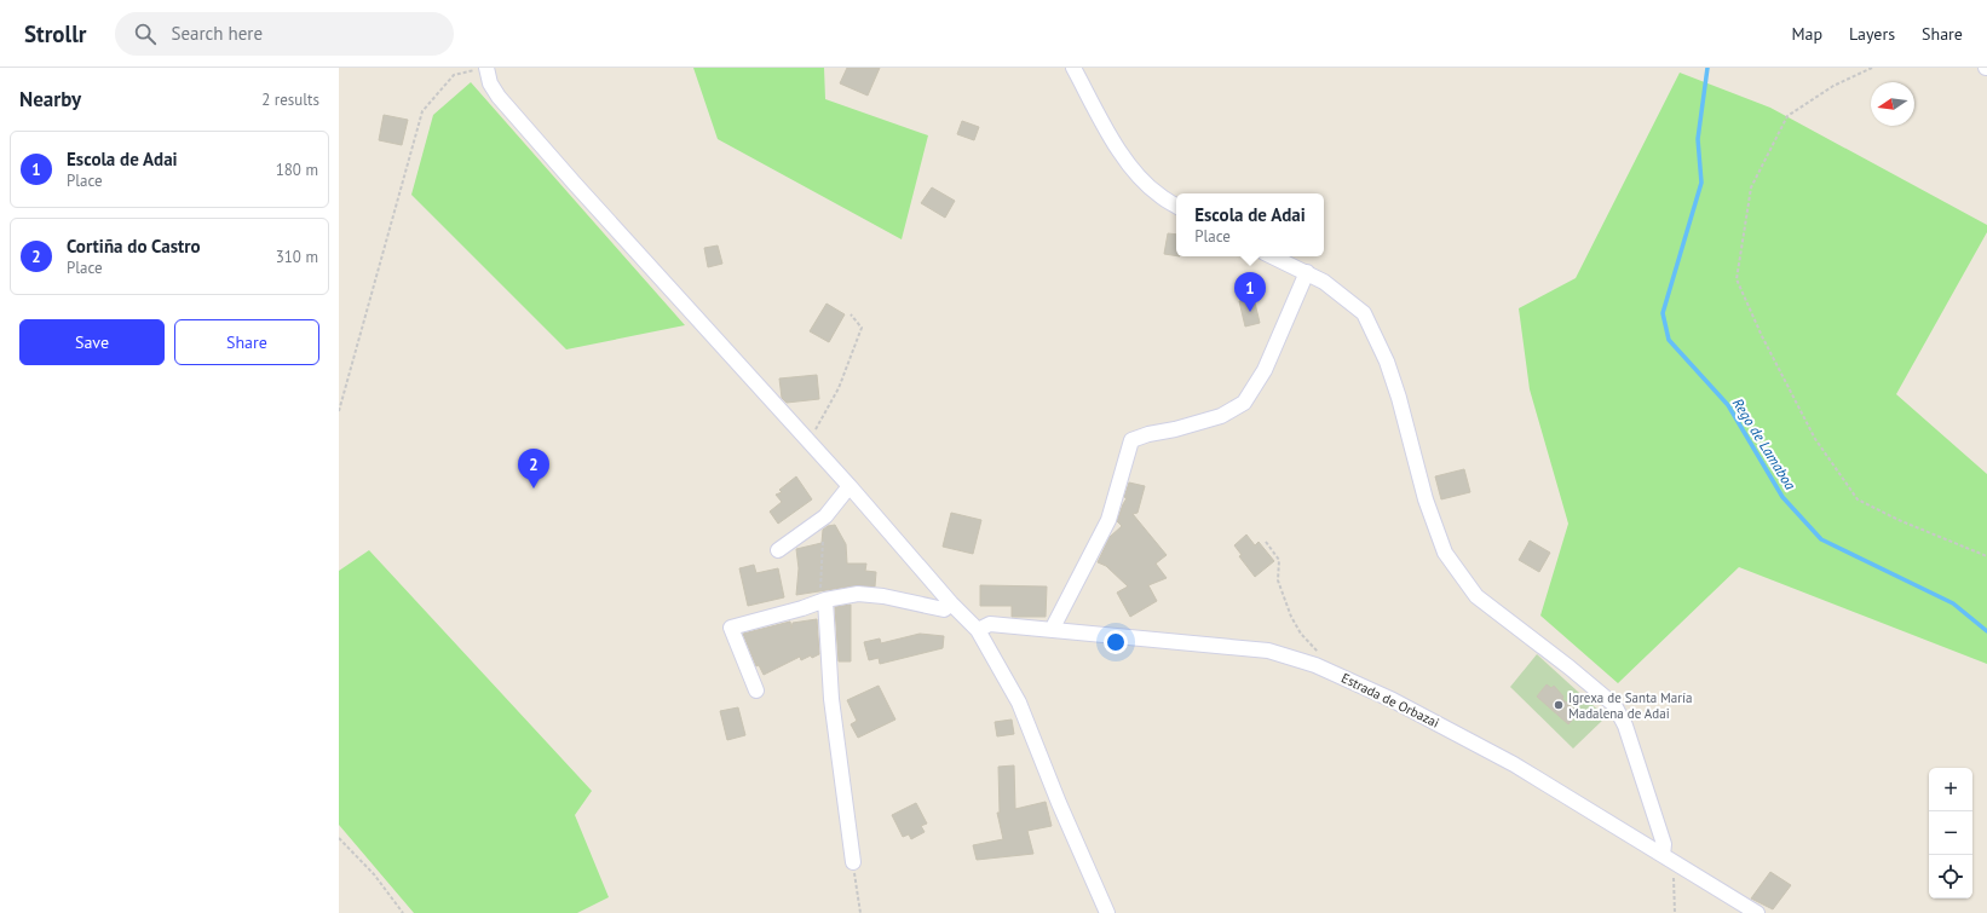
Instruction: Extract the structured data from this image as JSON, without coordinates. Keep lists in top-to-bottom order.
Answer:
{
  "streets": {
    "street": ["Estrada de Orbazai"]
  },
  "water": ["Rego de Lamaboa"],
  "places": ["Igrexa de Santa María Madalena de Adai"],
  "north": "left",
  "page": {
    "header": "Strollr",
    "search": "Search here",
    "nav": ["Map", "Layers", "Share"],
    "heading": ["Nearby", "2 results"],
    "list": [
      {
        "mark": "1",
        "name": "Escola de Adai",
        "note": "Place",
        "value": "180 m"
      },
      {
        "mark": "2",
        "name": "Cortiña do Castro",
        "note": "Place",
        "value": "310 m"
      }
    ],
    "popup": ["Escola de Adai", "Place"],
    "pins": ["1", "2"],
    "buttons": ["Save", "Share"],
    "map_buttons": ["+", "−"]
  }
}
